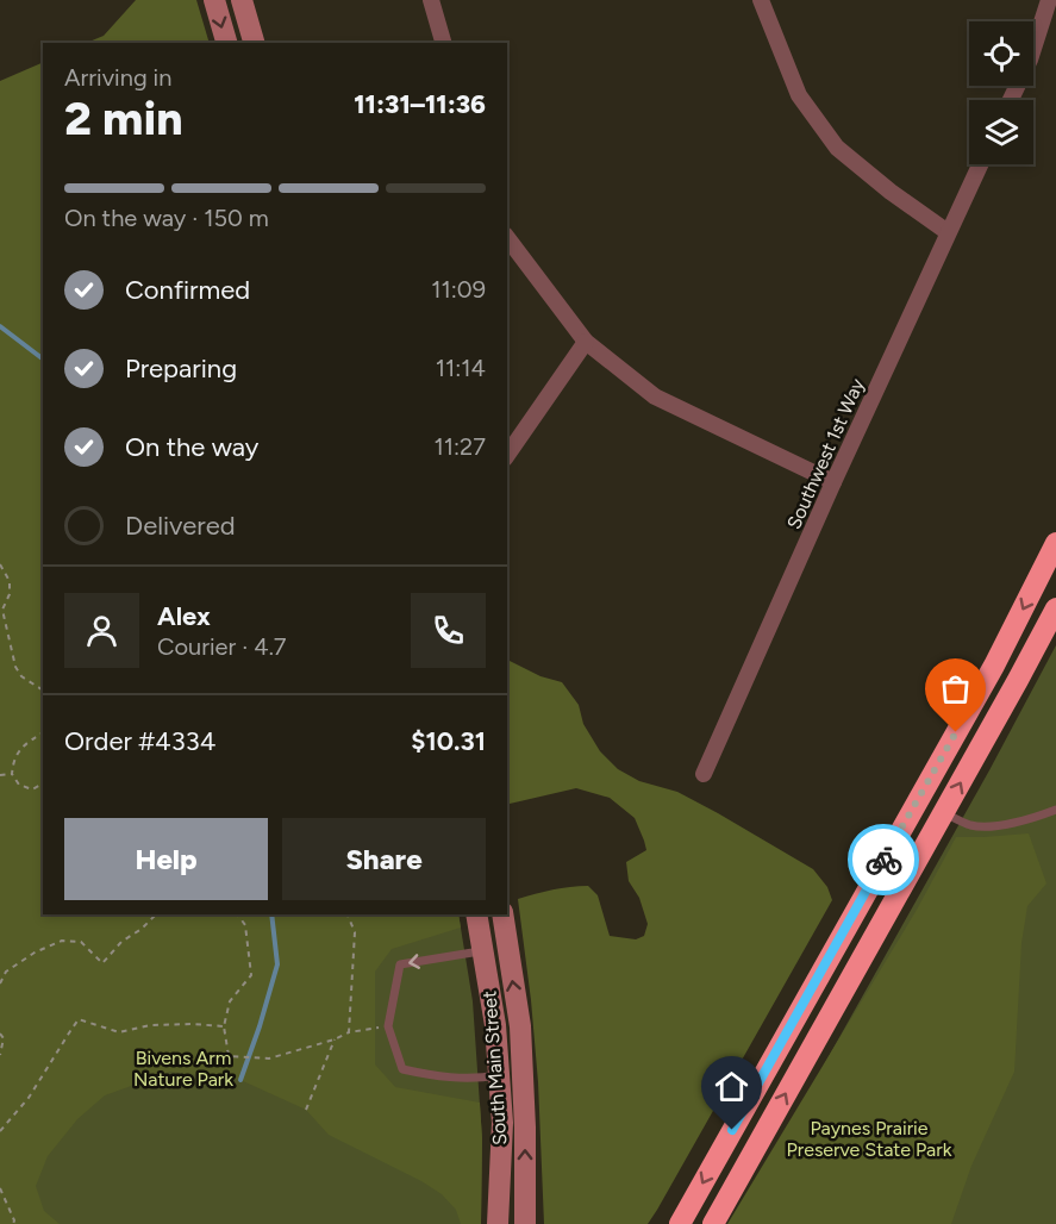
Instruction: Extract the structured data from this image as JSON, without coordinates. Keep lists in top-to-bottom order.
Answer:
{
  "streets": {
    "main road": ["South Main Street"],
    "street": ["Southwest 1st Way"]
  },
  "parks": ["Bivens Arm Nature Park", "Paynes Prairie Preserve State Park"],
  "page": {
    "heading": ["2 min", "Arriving in", "11:31–11:36"],
    "panel": [
      "Alex",
      "Courier · 4.7",
      "Order #4334",
      "$10.31"
    ],
    "bar": "On the way · 150 m",
    "list": [
      ["Confirmed", "11:09"],
      ["Preparing", "11:14"],
      ["On the way", "11:27"],
      "Delivered"
    ],
    "buttons": ["Help", "Share"]
  }
}
